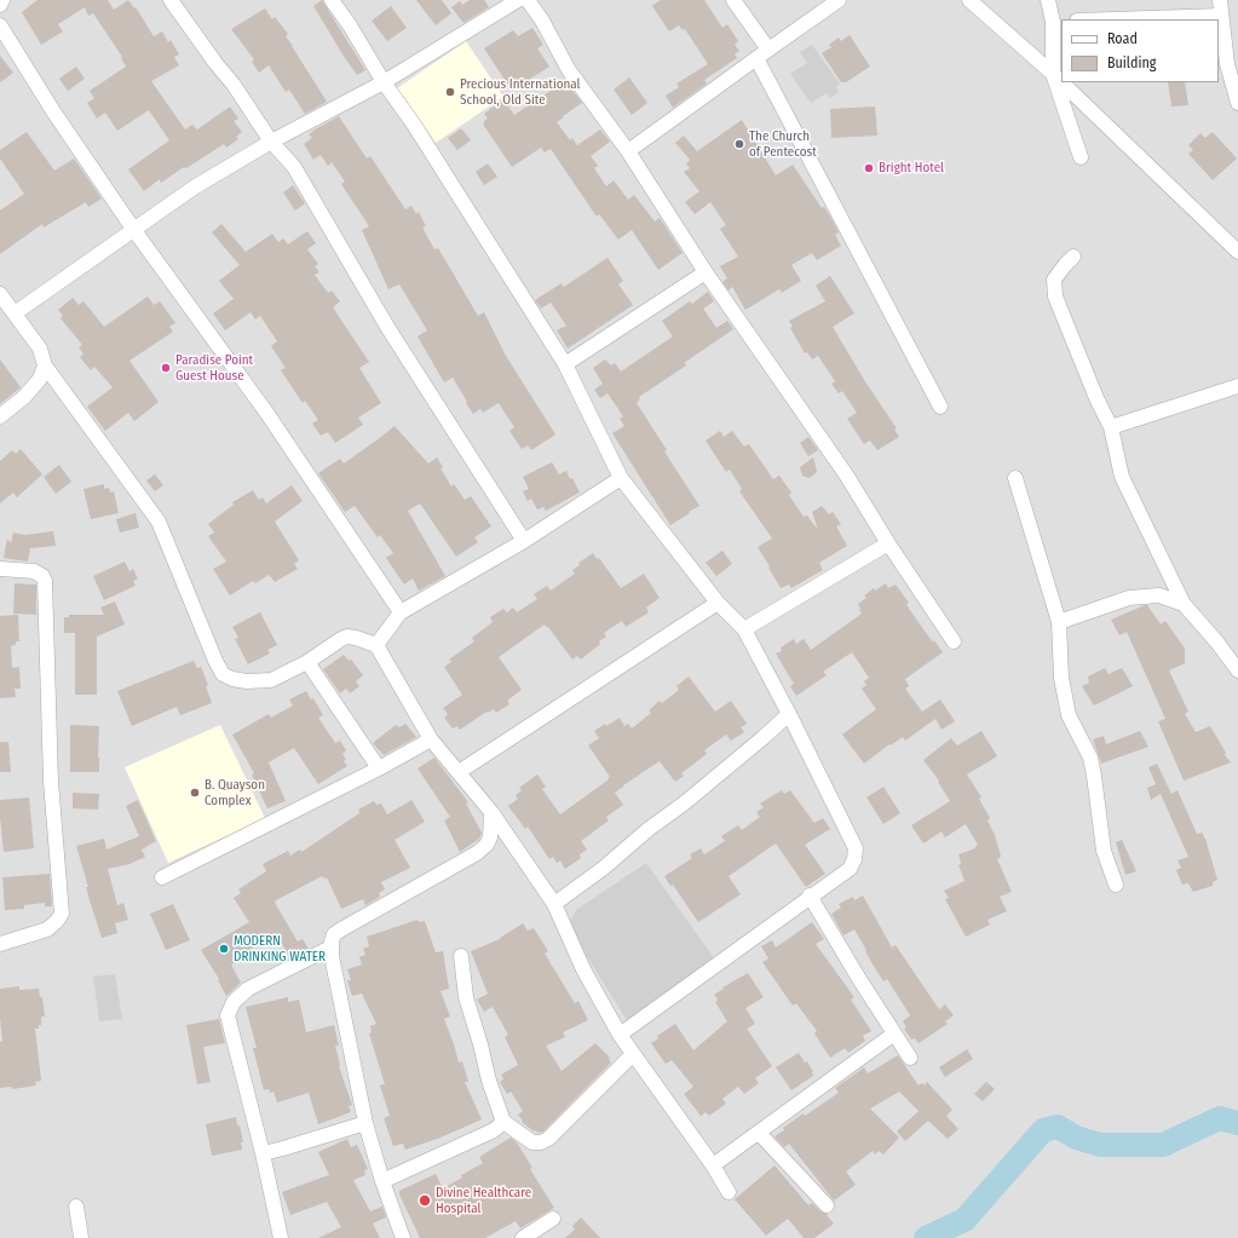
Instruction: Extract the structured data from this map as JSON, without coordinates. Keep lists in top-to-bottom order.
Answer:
{
  "places": [
    "Precious International School, Old Site",
    "The Church of Pentecost",
    "Bright Hotel",
    "Paradise Point Guest House",
    "B. Quayson Complex",
    "MODERN DRINKING WATER",
    "Divine Healthcare Hospital"
  ],
  "legend": ["Road", "Building"]
}
